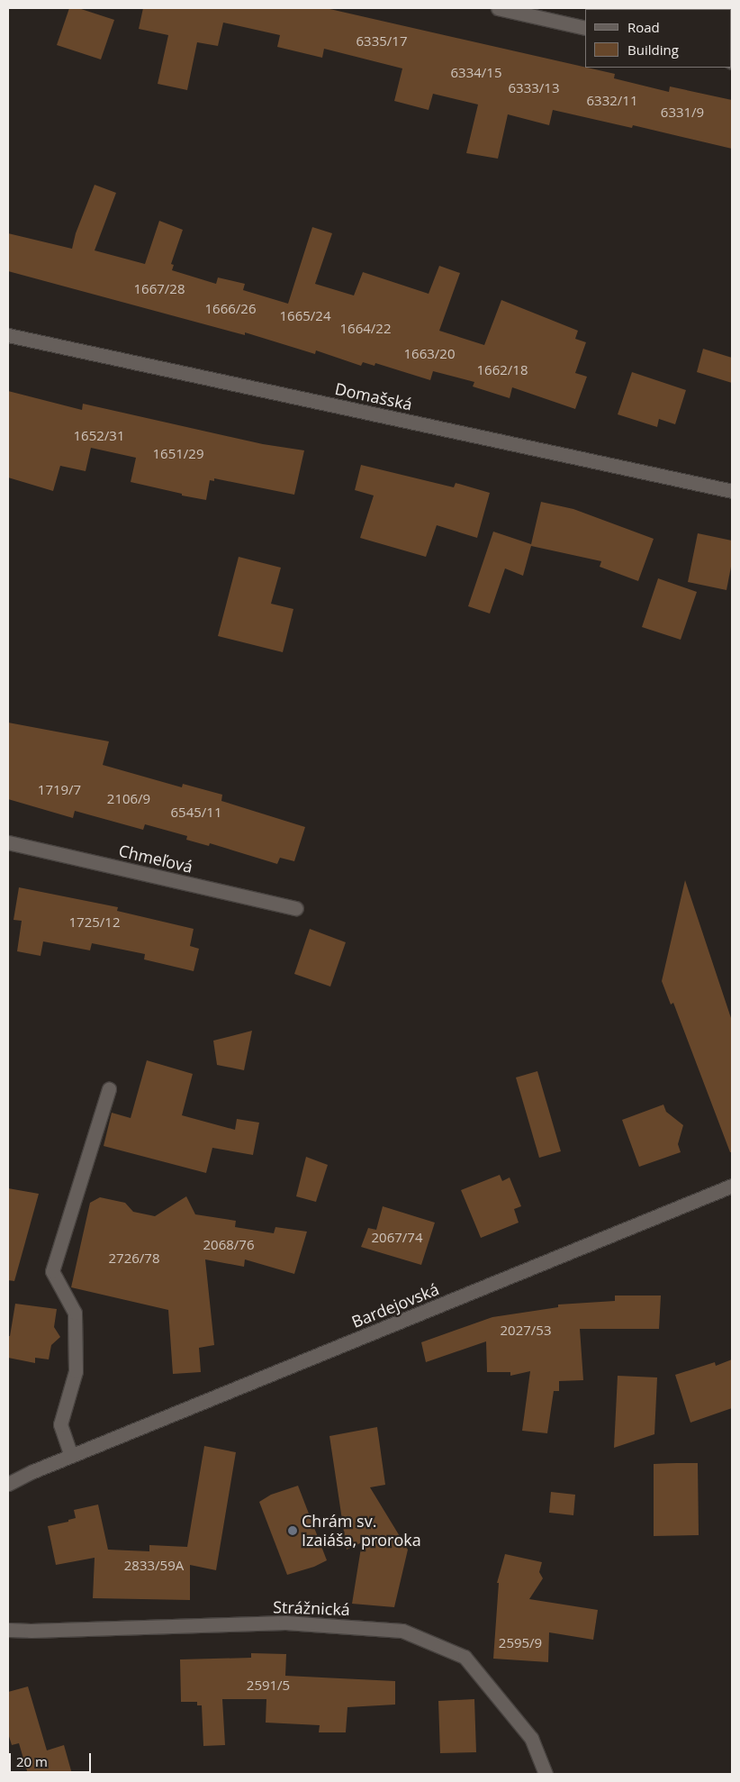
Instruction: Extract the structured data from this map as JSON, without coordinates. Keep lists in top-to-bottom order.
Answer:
{
  "streets": {
    "street": [
      "Domašská",
      "Chmeľová",
      "Bardejovská",
      "Strážnická"
    ]
  },
  "places": ["Chrám sv. Izaiáša, proroka"],
  "house_numbers": [
    "6335/17",
    "6334/15",
    "6333/13",
    "6332/11",
    "6331/9",
    "1667/28",
    "1666/26",
    "1665/24",
    "1664/22",
    "1663/20",
    "1662/18",
    "1652/31",
    "1651/29",
    "1719/7",
    "2106/9",
    "6545/11",
    "1725/12",
    "2067/74",
    "2068/76",
    "2726/78",
    "2027/53",
    "2833/59A",
    "2595/9",
    "2591/5"
  ],
  "legend": ["Road", "Building"],
  "scale_bar": "20 m"
}
